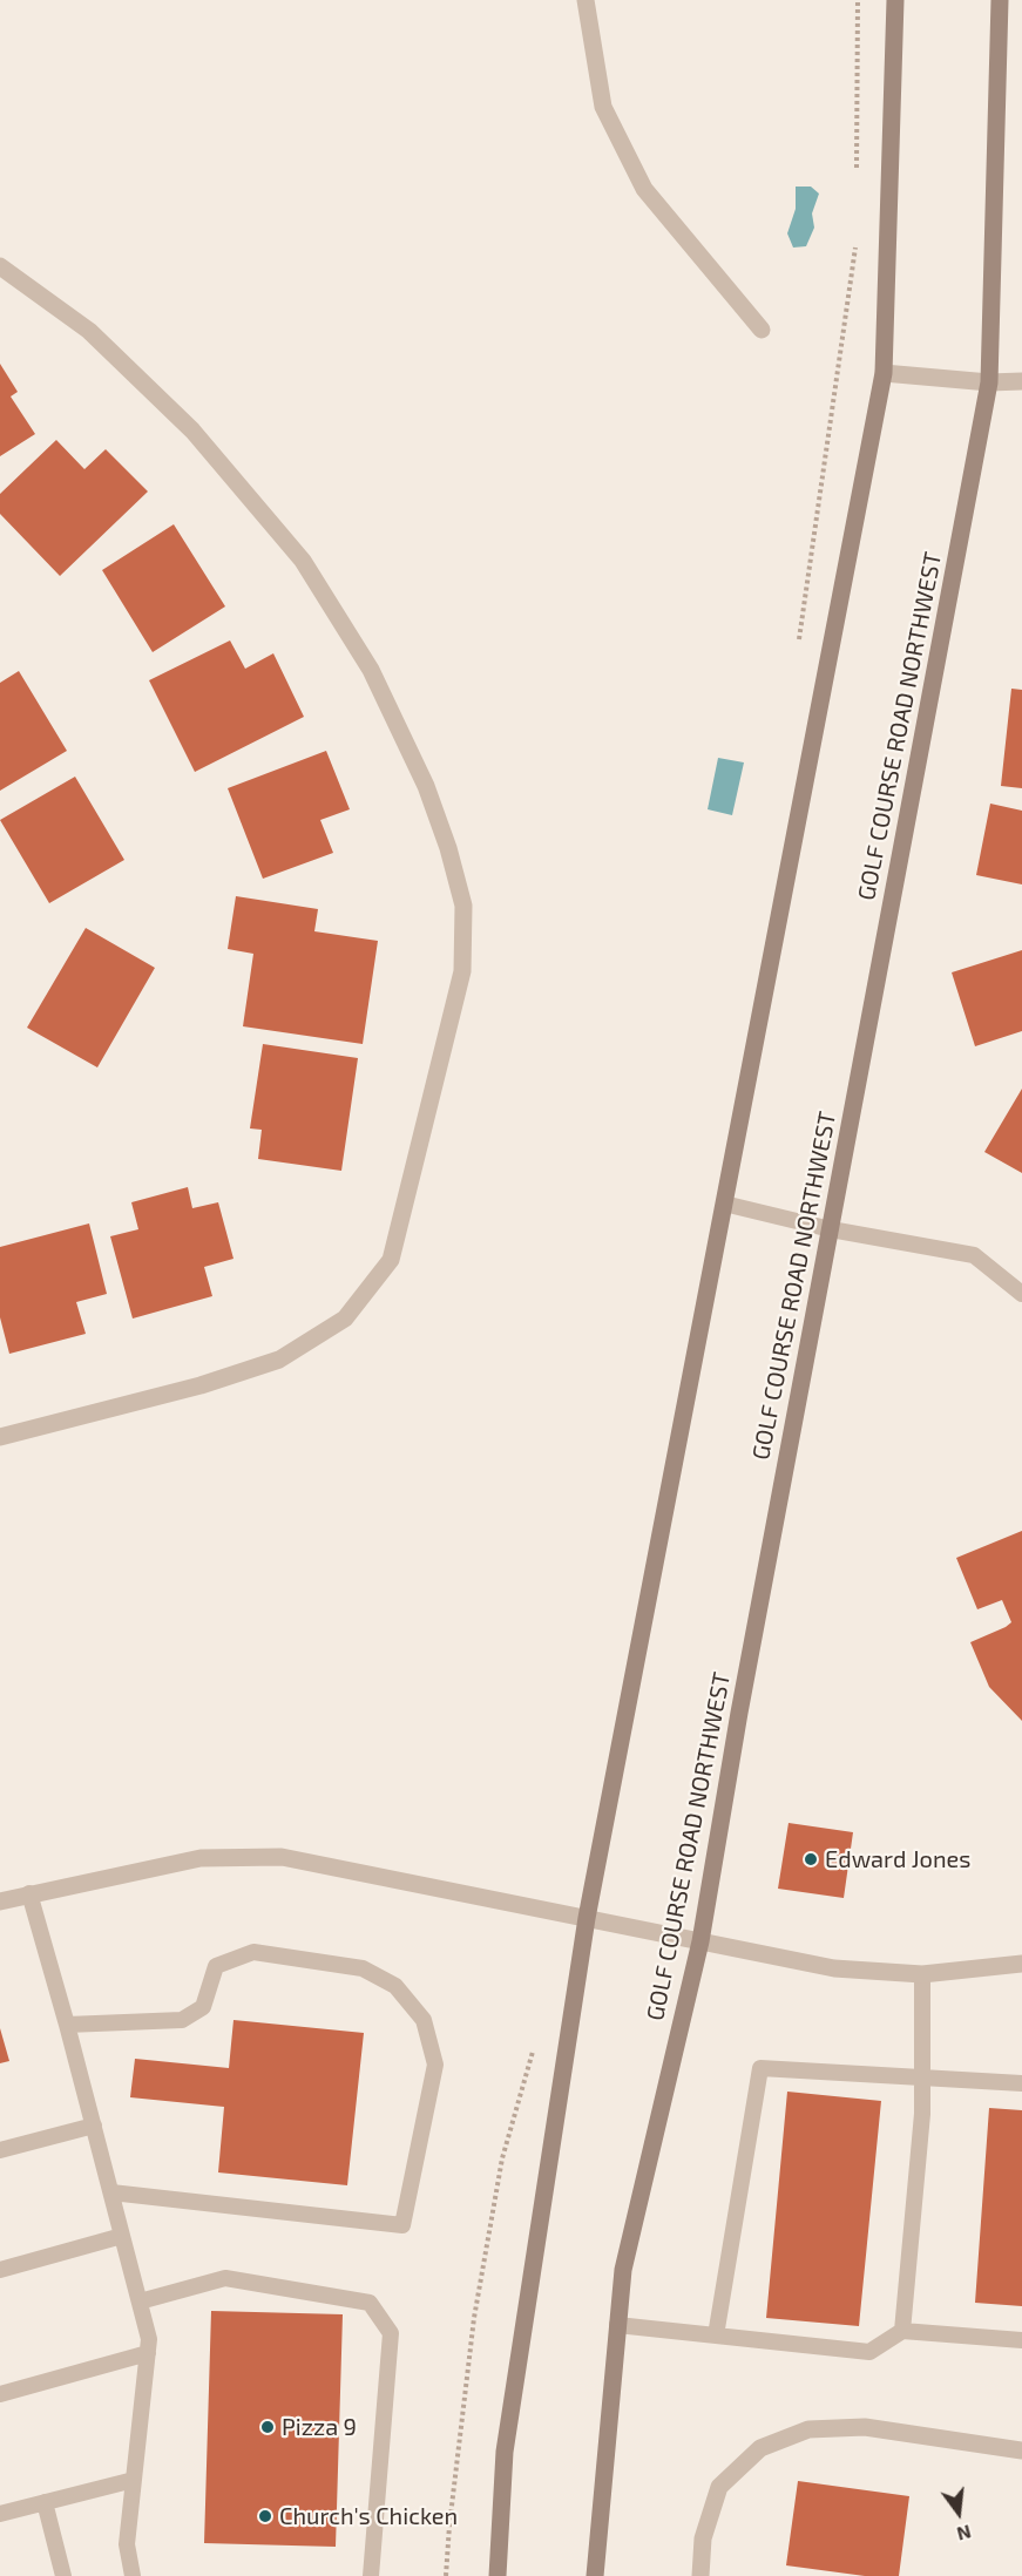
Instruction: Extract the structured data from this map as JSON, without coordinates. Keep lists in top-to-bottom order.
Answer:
{
  "streets": {
    "main road": ["GOLF COURSE ROAD NORTHWEST"]
  },
  "places": ["Edward Jones", "Pizza 9", "Church's Chicken"],
  "north": "bottom"
}
